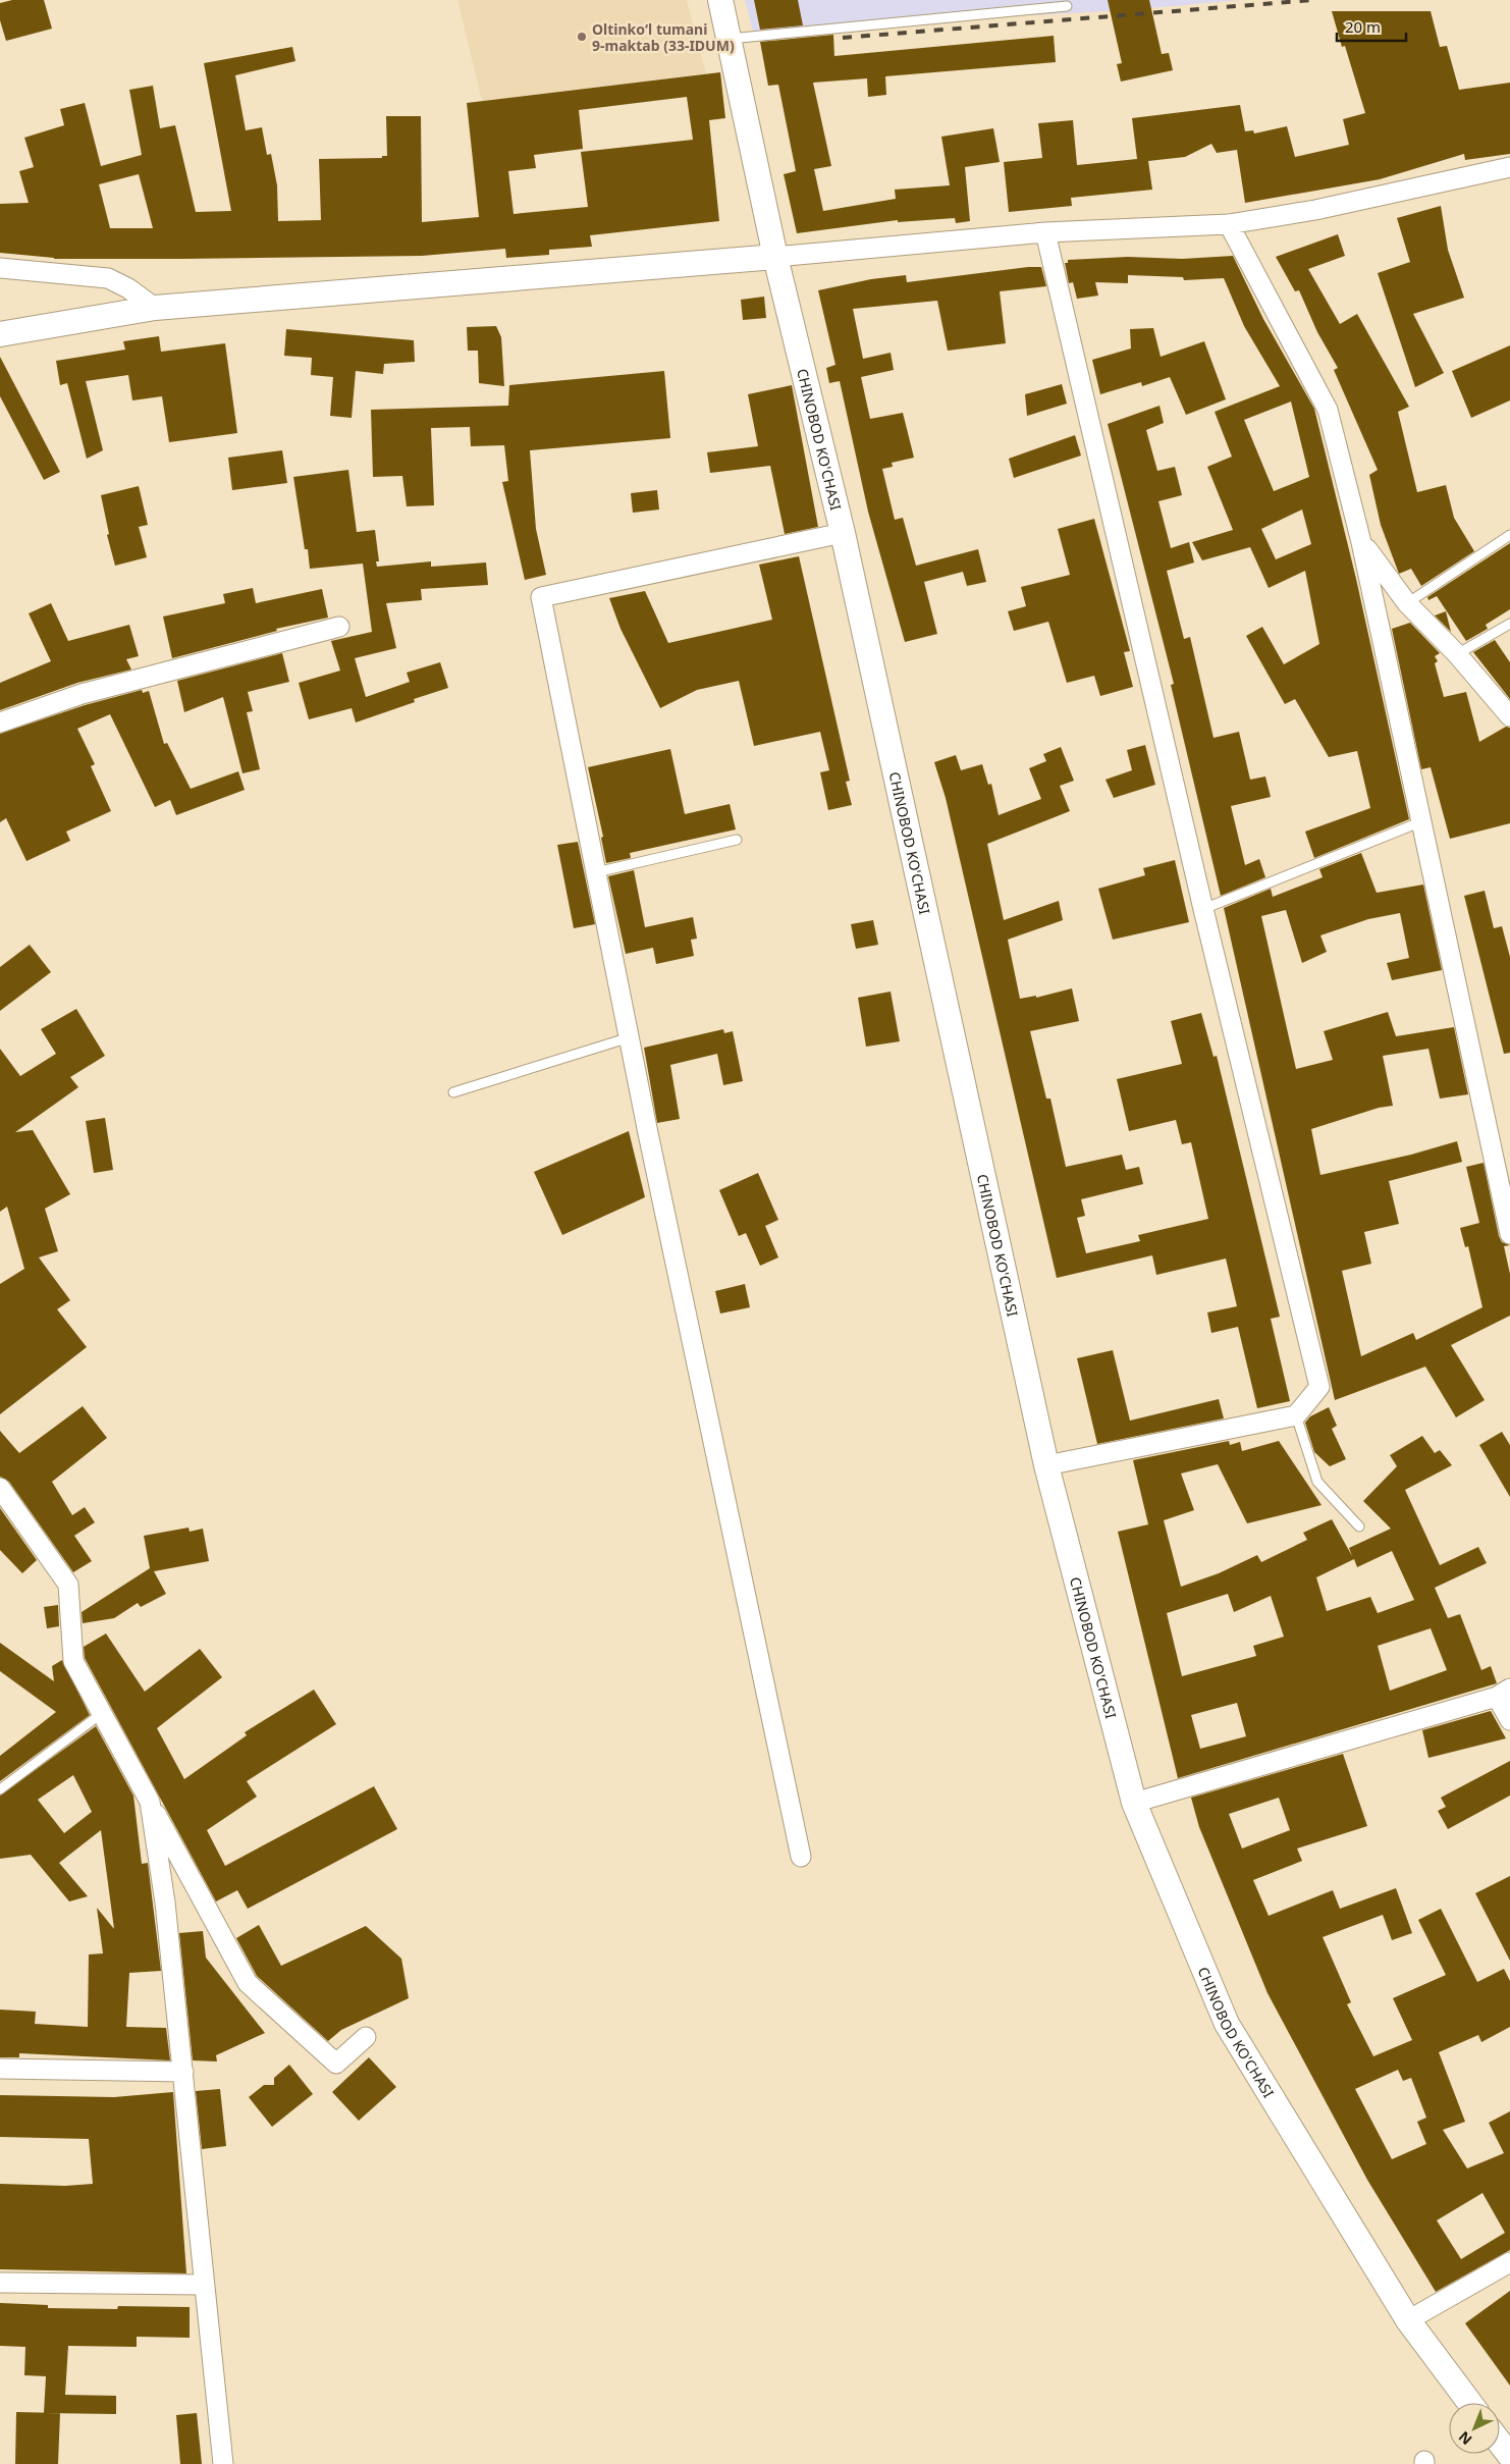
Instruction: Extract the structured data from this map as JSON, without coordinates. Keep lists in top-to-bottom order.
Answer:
{
  "streets": {
    "street": ["CHINOBOD KO'CHASI"]
  },
  "places": ["Oltinko‘l tumani 9-maktab (33-IDUM)"],
  "scale_bar": "20 m",
  "north": "bottom left"
}
